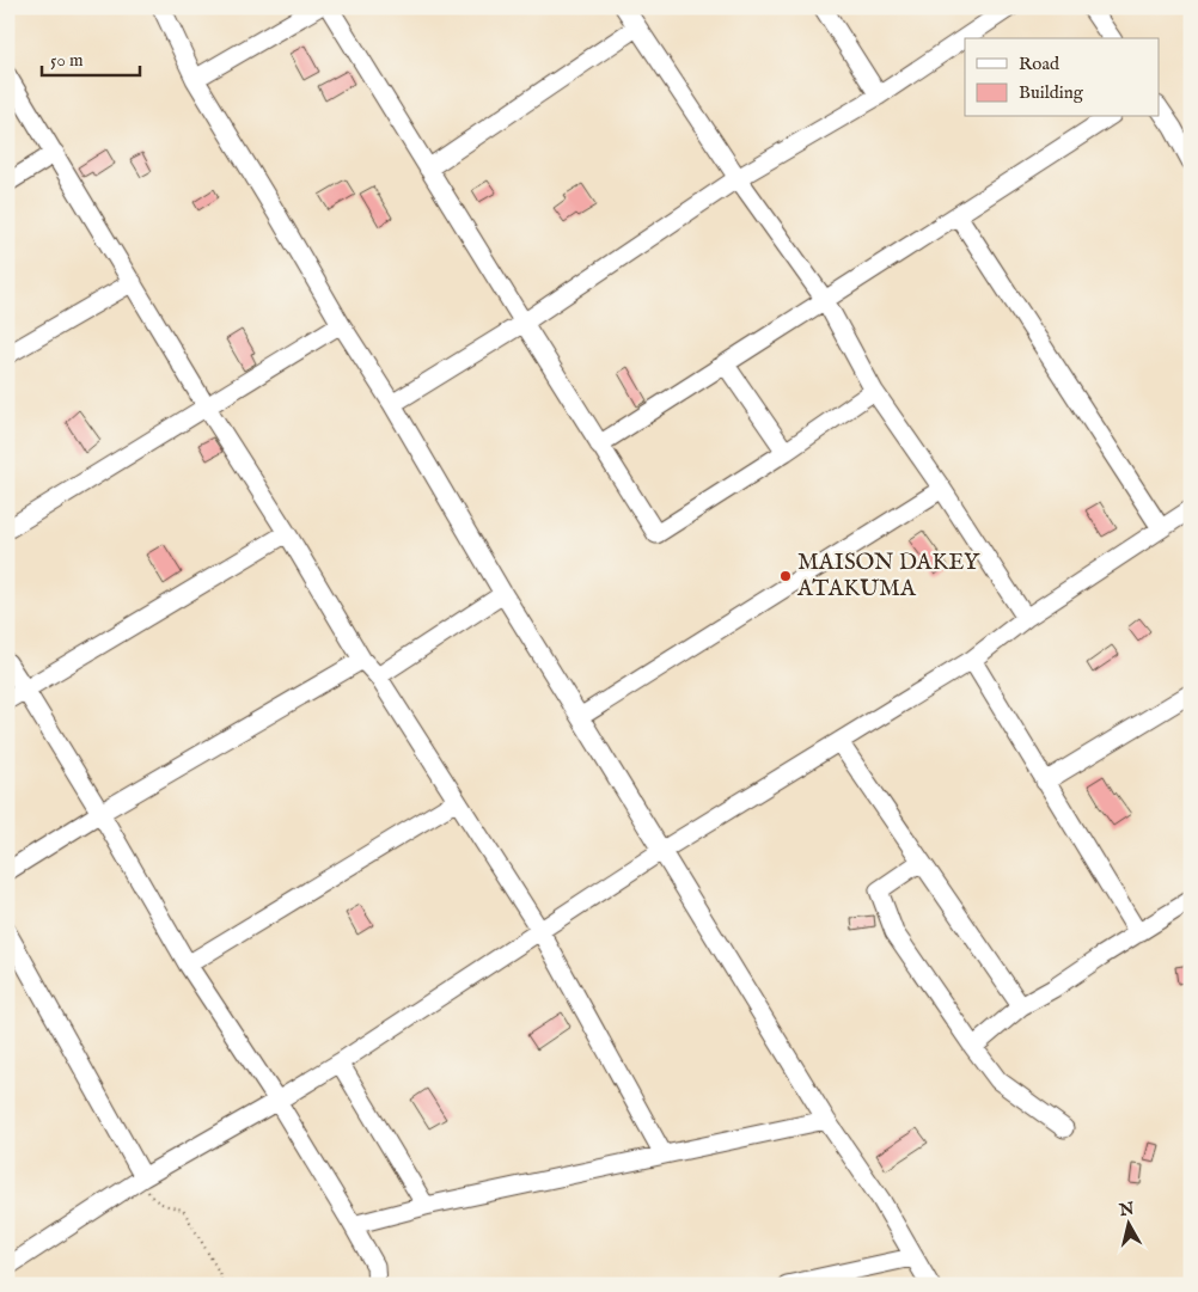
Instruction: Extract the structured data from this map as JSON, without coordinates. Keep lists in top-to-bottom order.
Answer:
{
  "places": ["MAISON DAKEY ATAKUMA"],
  "legend": ["Road", "Building"],
  "scale_bar": "50 m",
  "north": "top"
}
